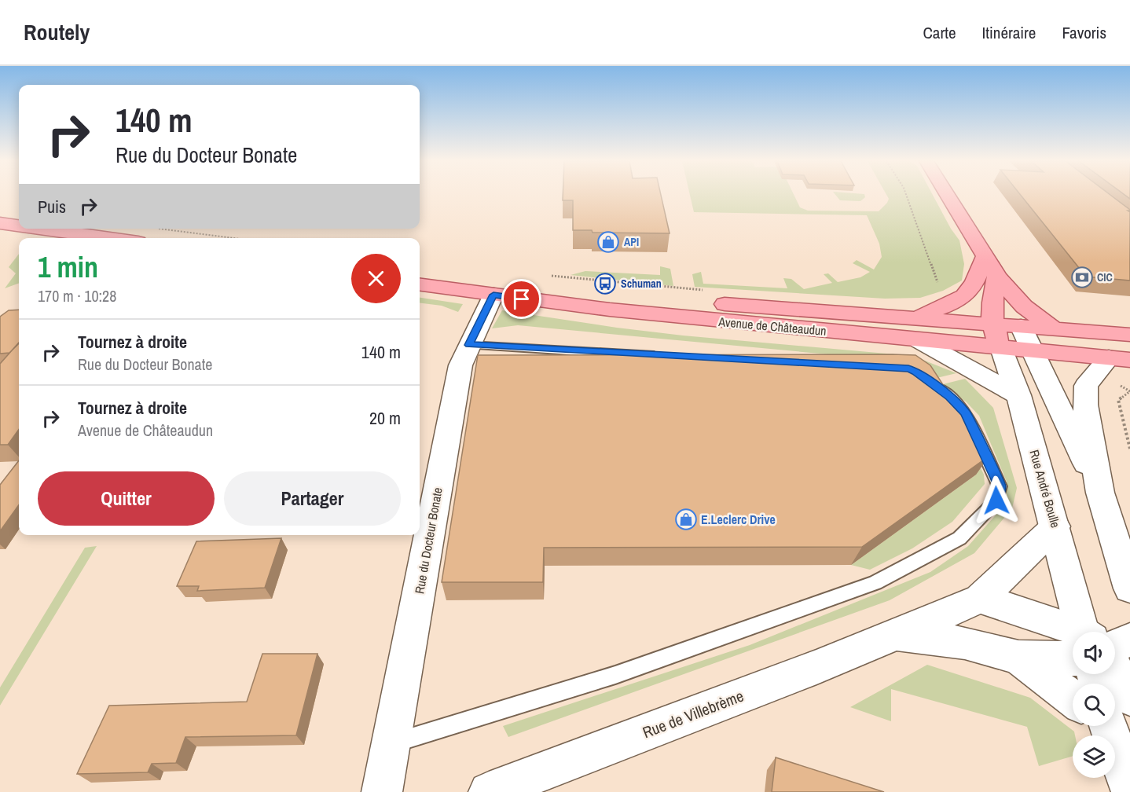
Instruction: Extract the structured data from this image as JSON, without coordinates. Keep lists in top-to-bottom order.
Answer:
{
  "streets": {
    "main road": ["Avenue de Châteaudun"],
    "street": ["Rue André Boulle", "Rue du Docteur Bonate", "Rue de Villebrème"]
  },
  "crossings": [
    ["Avenue de Châteaudun", "Rue André Boulle"],
    ["Avenue de Châteaudun", "Rue du Docteur Bonate"],
    ["Rue André Boulle", "Rue de Villebrème"]
  ],
  "places": {
    "shop": ["API", "E.Leclerc Drive"],
    "bank": ["CIC"],
    "bus stop": ["Schuman"]
  },
  "page": {
    "header": "Routely",
    "nav": ["Carte", "Itinéraire", "Favoris"],
    "turn": ["140 m", "Rue du Docteur Bonate"],
    "then": "Puis",
    "heading": ["1 min", "170 m · 10:28"],
    "list": [
      {
        "name": "Tournez à droite",
        "note": "Rue du Docteur Bonate",
        "value": "140 m"
      },
      {
        "name": "Tournez à droite",
        "note": "Avenue de Châteaudun",
        "value": "20 m"
      }
    ],
    "buttons": ["Quitter", "Partager"]
  }
}
